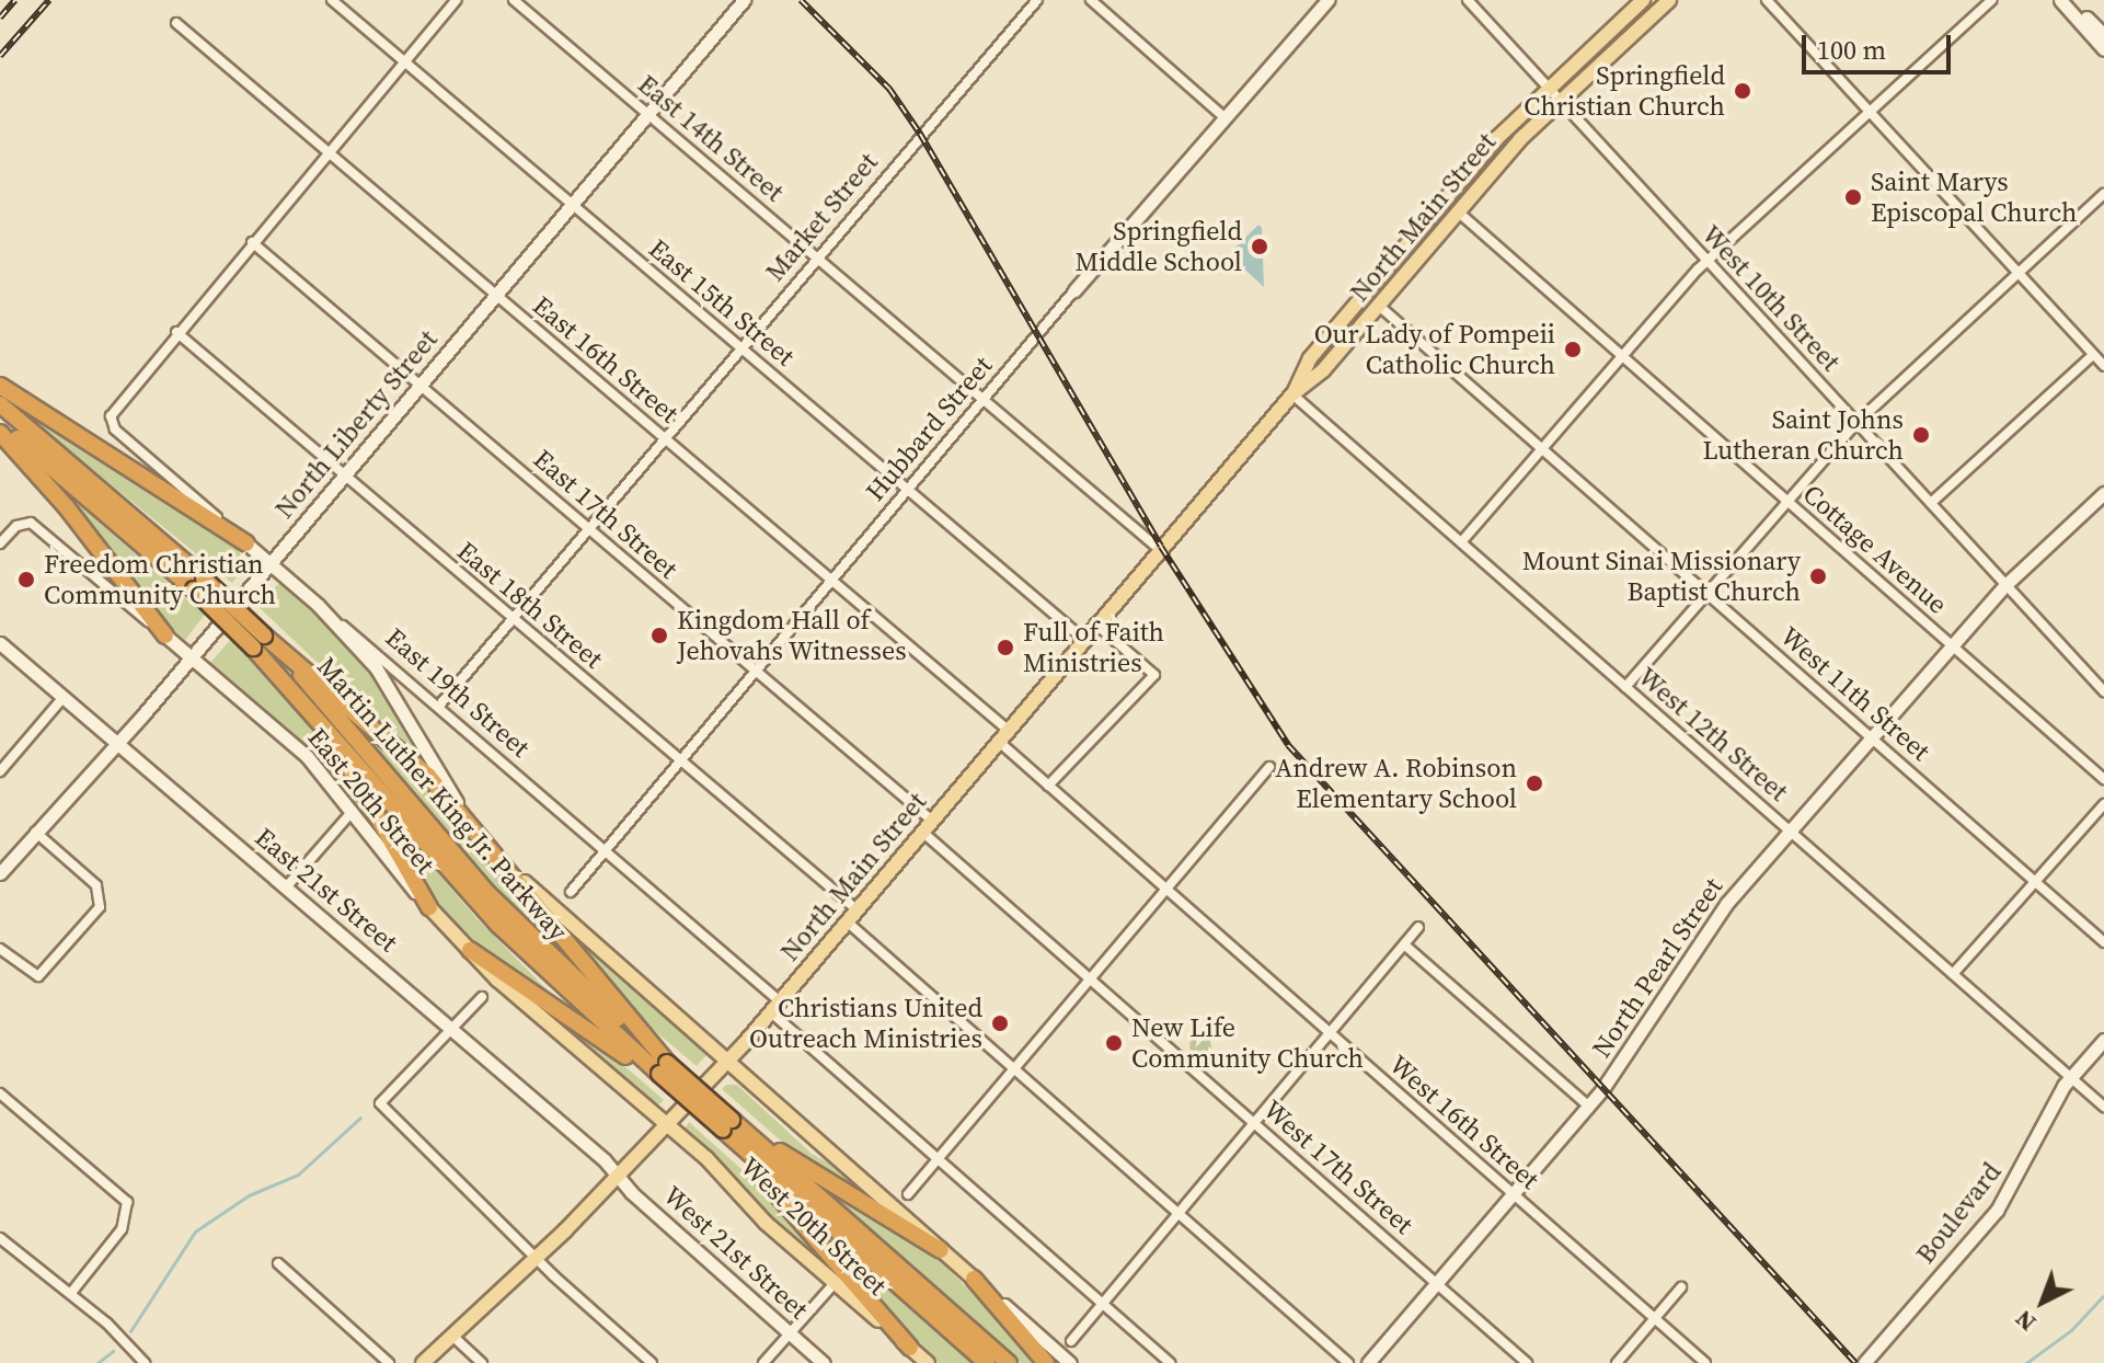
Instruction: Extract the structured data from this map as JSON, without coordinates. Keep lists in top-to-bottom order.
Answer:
{
  "streets": {
    "highway": ["Martin Luther King Jr. Parkway"],
    "main road": ["North Main Street", "East 20th Street", "West 20th Street"],
    "street": [
      "East 14th Street",
      "Market Street",
      "West 10th Street",
      "East 15th Street",
      "East 16th Street",
      "North Liberty Street",
      "Hubbard Street",
      "East 17th Street",
      "Cottage Avenue",
      "East 18th Street",
      "East 19th Street",
      "West 11th Street",
      "West 12th Street",
      "East 21st Street",
      "North Pearl Street",
      "West 16th Street",
      "West 17th Street",
      "Boulevard",
      "West 21st Street"
    ]
  },
  "crossings": [
    ["East 14th Street", "Market Street"],
    ["East 14th Street", "North Main Street"],
    ["East 14th Street", "North Liberty Street"],
    ["East 14th Street", "Hubbard Street"],
    ["Market Street", "East 15th Street"],
    ["Market Street", "East 16th Street"],
    ["Market Street", "East 17th Street"],
    ["Market Street", "East 18th Street"],
    ["Market Street", "East 19th Street"],
    ["North Main Street", "West 10th Street"],
    ["North Main Street", "East 15th Street"],
    ["North Main Street", "East 16th Street"],
    ["North Main Street", "East 17th Street"],
    ["North Main Street", "Cottage Avenue"],
    ["North Main Street", "East 18th Street"],
    ["North Main Street", "East 19th Street"],
    ["North Main Street", "West 11th Street"],
    ["North Main Street", "West 12th Street"],
    ["North Main Street", "East 20th Street"],
    ["North Main Street", "East 21st Street"],
    ["North Main Street", "West 16th Street"],
    ["North Main Street", "West 17th Street"],
    ["North Main Street", "West 20th Street"],
    ["North Main Street", "West 21st Street"],
    ["West 10th Street", "North Pearl Street"],
    ["East 15th Street", "North Liberty Street"],
    ["East 15th Street", "Hubbard Street"],
    ["East 16th Street", "North Liberty Street"],
    ["East 16th Street", "Hubbard Street"],
    ["East 16th Street", "West 16th Street"],
    ["North Liberty Street", "East 17th Street"],
    ["North Liberty Street", "East 18th Street"],
    ["North Liberty Street", "East 19th Street"],
    ["North Liberty Street", "East 20th Street"],
    ["North Liberty Street", "East 21st Street"],
    ["Hubbard Street", "East 17th Street"],
    ["Hubbard Street", "East 18th Street"],
    ["Hubbard Street", "East 19th Street"],
    ["East 17th Street", "West 17th Street"],
    ["Cottage Avenue", "North Pearl Street"],
    ["East 18th Street", "East 19th Street"],
    ["West 11th Street", "North Pearl Street"],
    ["West 12th Street", "North Pearl Street"],
    ["West 12th Street", "Boulevard"],
    ["East 20th Street", "West 20th Street"],
    ["East 21st Street", "West 21st Street"],
    ["North Pearl Street", "West 16th Street"],
    ["North Pearl Street", "West 17th Street"]
  ],
  "places": [
    "Springfield Christian Church",
    "Saint Marys Episcopal Church",
    "Springfield Middle School",
    "Our Lady of Pompeii Catholic Church",
    "Saint Johns Lutheran Church",
    "Mount Sinai Missionary Baptist Church",
    "Freedom Christian Community Church",
    "Kingdom Hall of Jehovahs Witnesses",
    "Full of Faith Ministries",
    "Andrew A. Robinson Elementary School",
    "Christians United Outreach Ministries",
    "New Life Community Church"
  ],
  "scale_bar": "100 m",
  "north": "bottom left"
}
